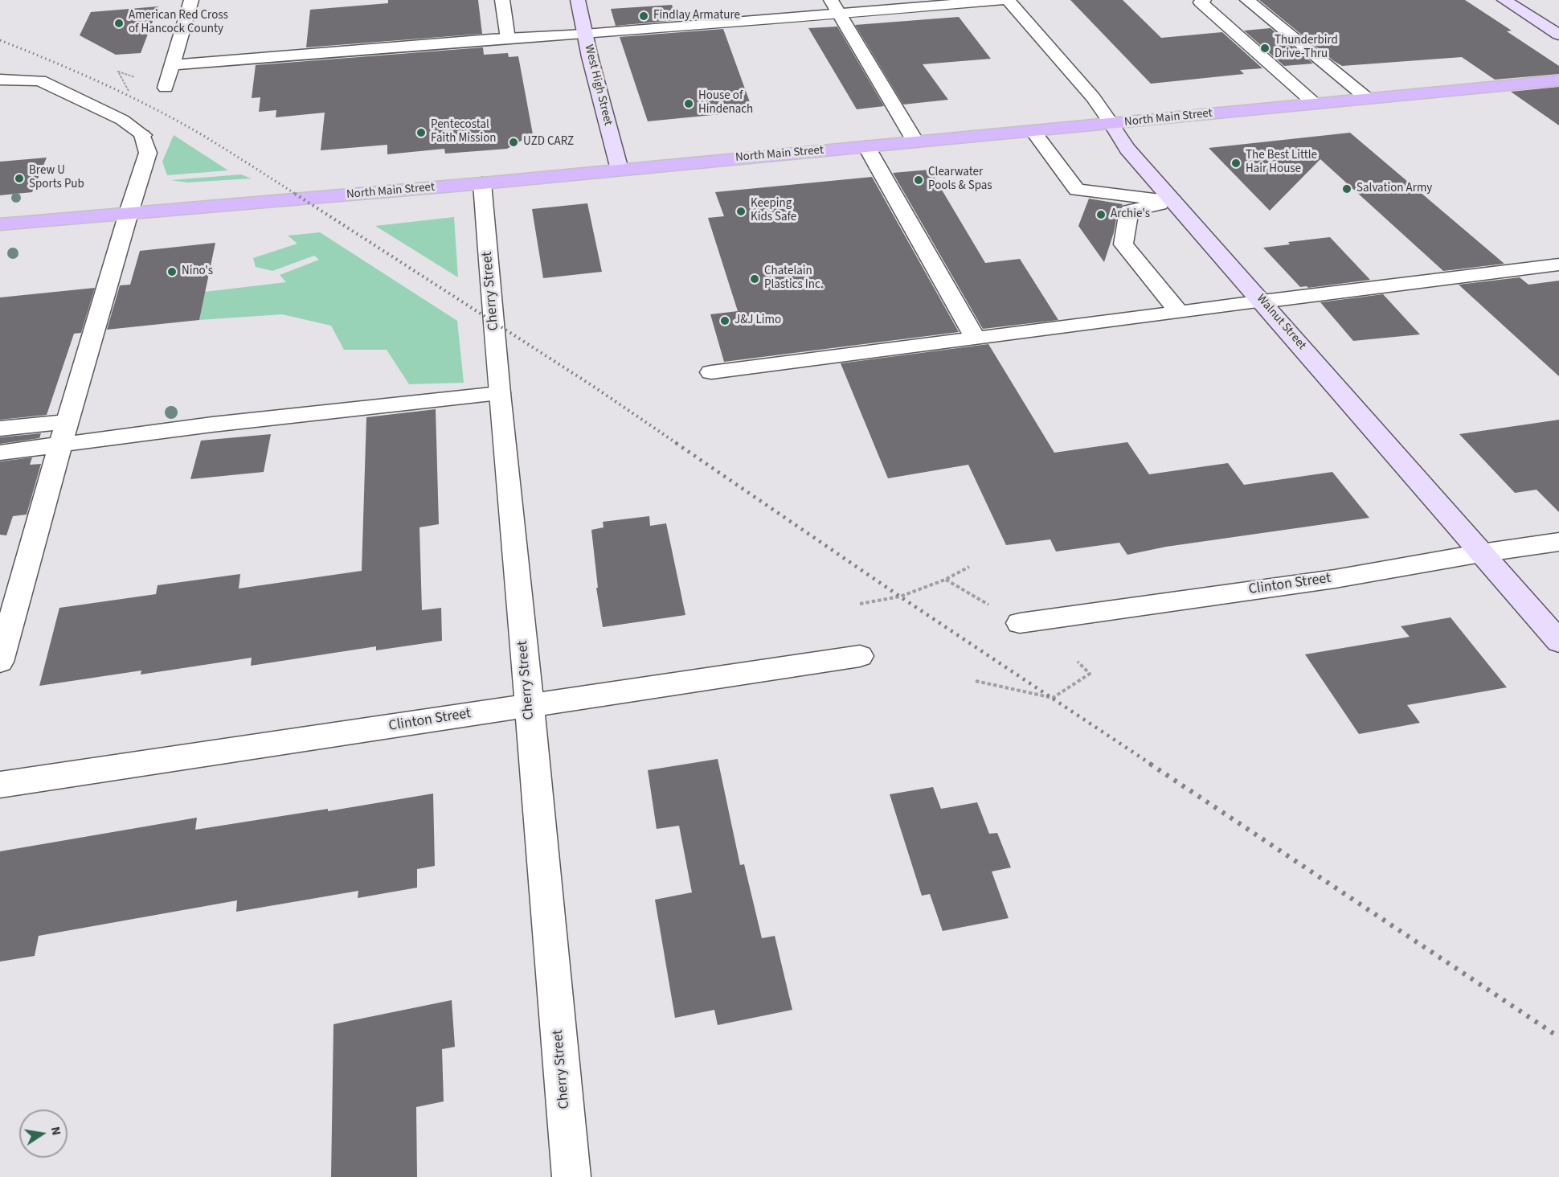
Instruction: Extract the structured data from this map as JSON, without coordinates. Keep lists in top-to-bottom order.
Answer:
{
  "streets": {
    "main road": ["North Main Street"],
    "street": [
      "West High Street",
      "Cherry Street",
      "Walnut Street",
      "Clinton Street"
    ]
  },
  "crossings": [
    ["West High Street", "North Main Street"],
    ["North Main Street", "Cherry Street"],
    ["North Main Street", "Walnut Street"],
    ["Cherry Street", "Clinton Street"],
    ["Walnut Street", "Clinton Street"]
  ],
  "places": [
    "Findlay Armature",
    "American Red Cross of Hancock County",
    "Thunderbird Drive-Thru",
    "House of Hindenach",
    "Pentecostal Faith Mission",
    "UZD CARZ",
    "The Best Little Hair House",
    "Brew U Sports Pub",
    "Clearwater Pools & Spas",
    "Salvation Army",
    "Keeping Kids Safe",
    "Archie's",
    "Nino's",
    "Chatelain Plastics Inc.",
    "J&J Limo"
  ],
  "north": "right"
}
